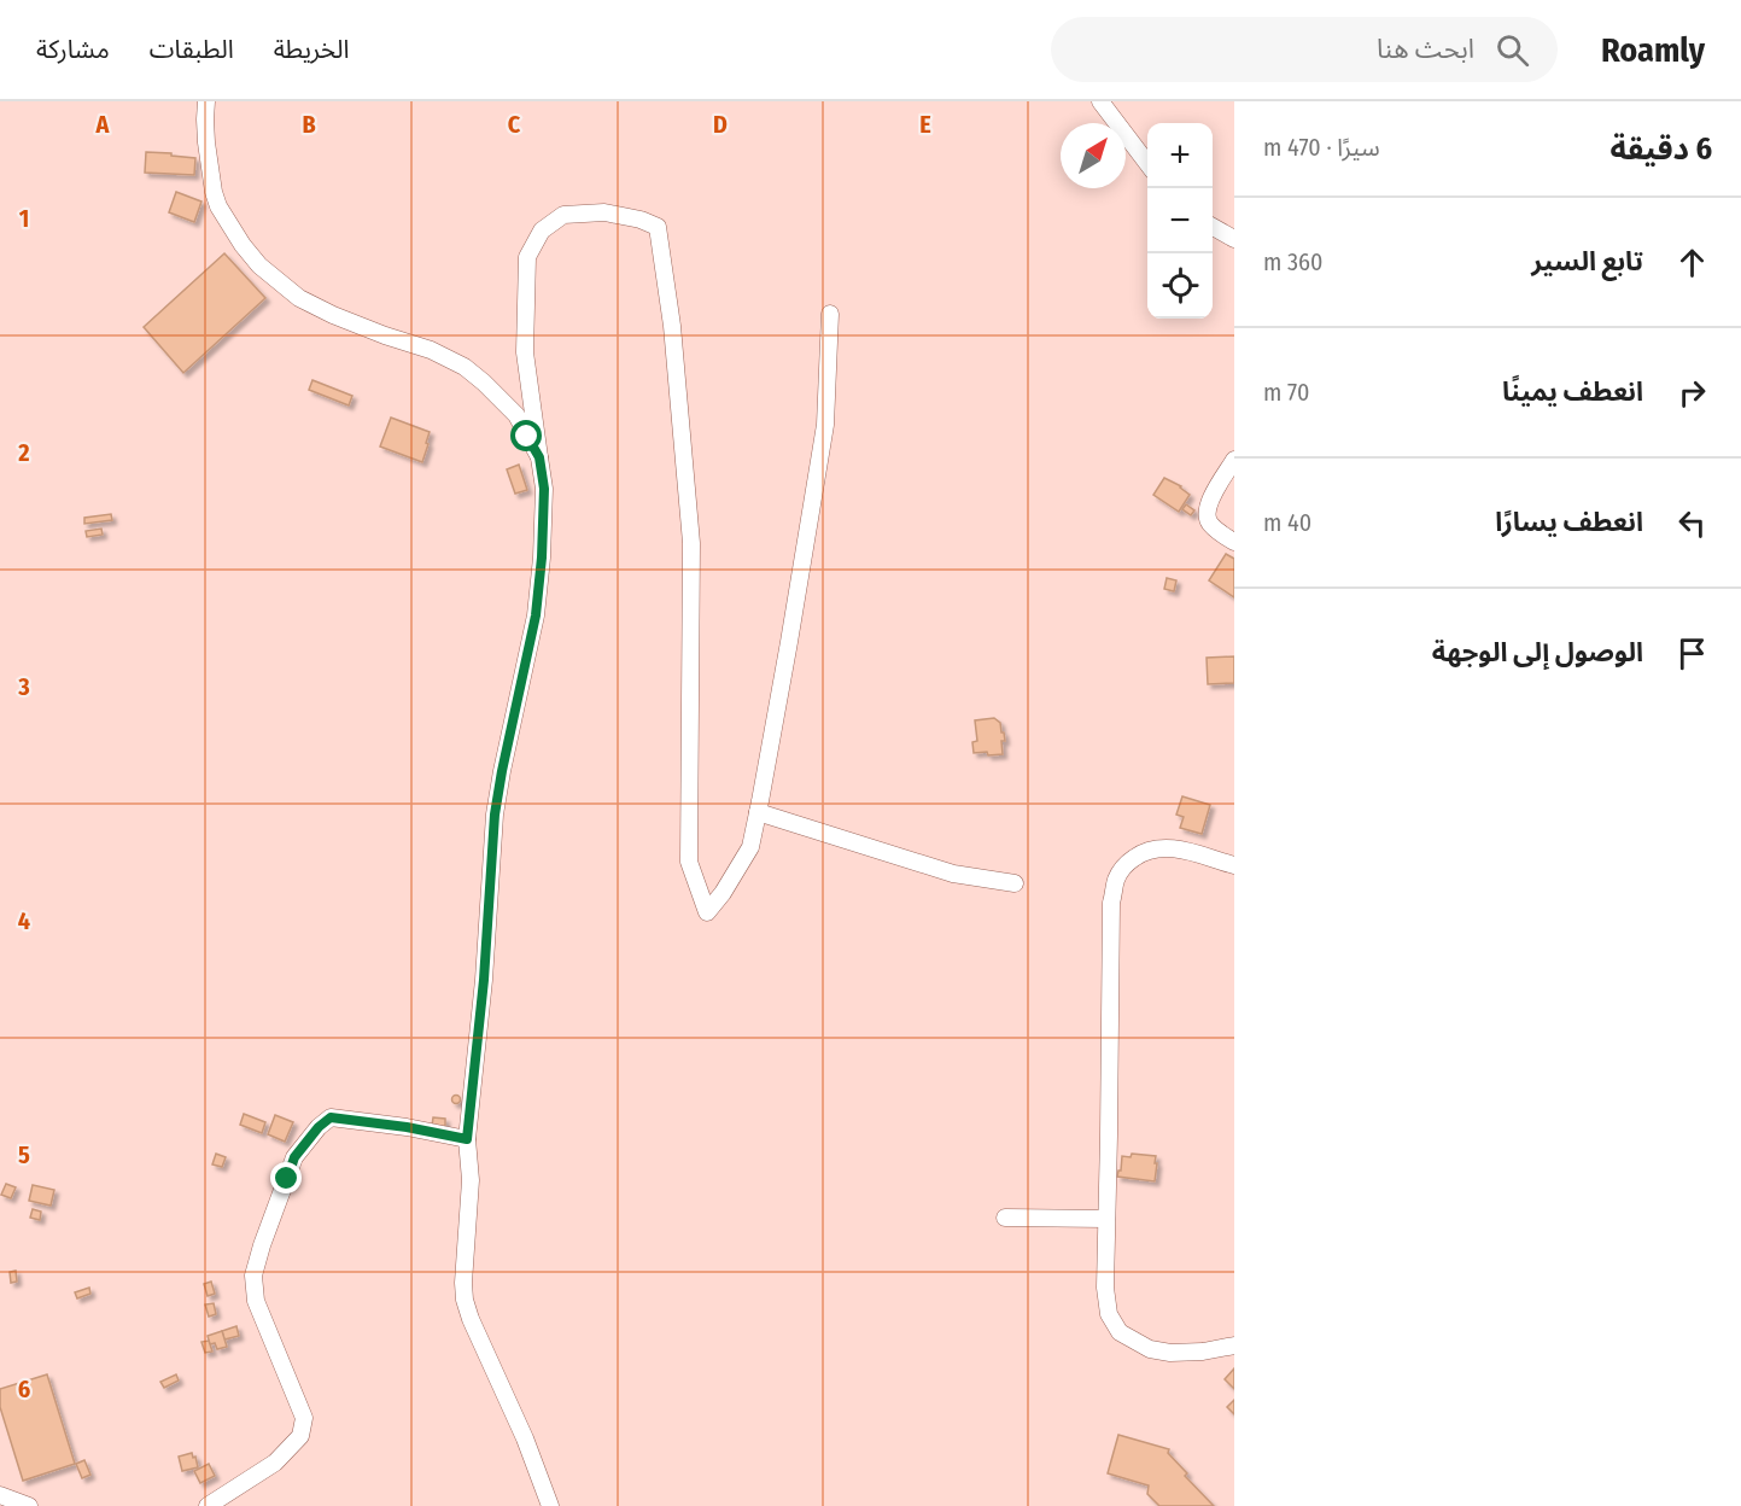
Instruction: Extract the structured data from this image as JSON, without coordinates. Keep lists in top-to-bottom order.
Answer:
{
  "north": "top right",
  "page": {
    "header": "Roamly",
    "search": "ابحث هنا",
    "nav": ["الخريطة", "الطبقات", "مشاركة"],
    "heading": ["6 دقيقة", "سيرًا · 470 m"],
    "map_buttons": ["+", "−"],
    "list": [
      ["تابع السير", "360 m"],
      ["انعطف يمينًا", "70 m"],
      ["انعطف يسارًا", "40 m"],
      "الوصول إلى الوجهة"
    ]
  },
  "grid": {
    "columns": [
      "A",
      "B",
      "C",
      "D",
      "E"
    ],
    "rows": [
      "1",
      "2",
      "3",
      "4",
      "5",
      "6"
    ]
  }
}
